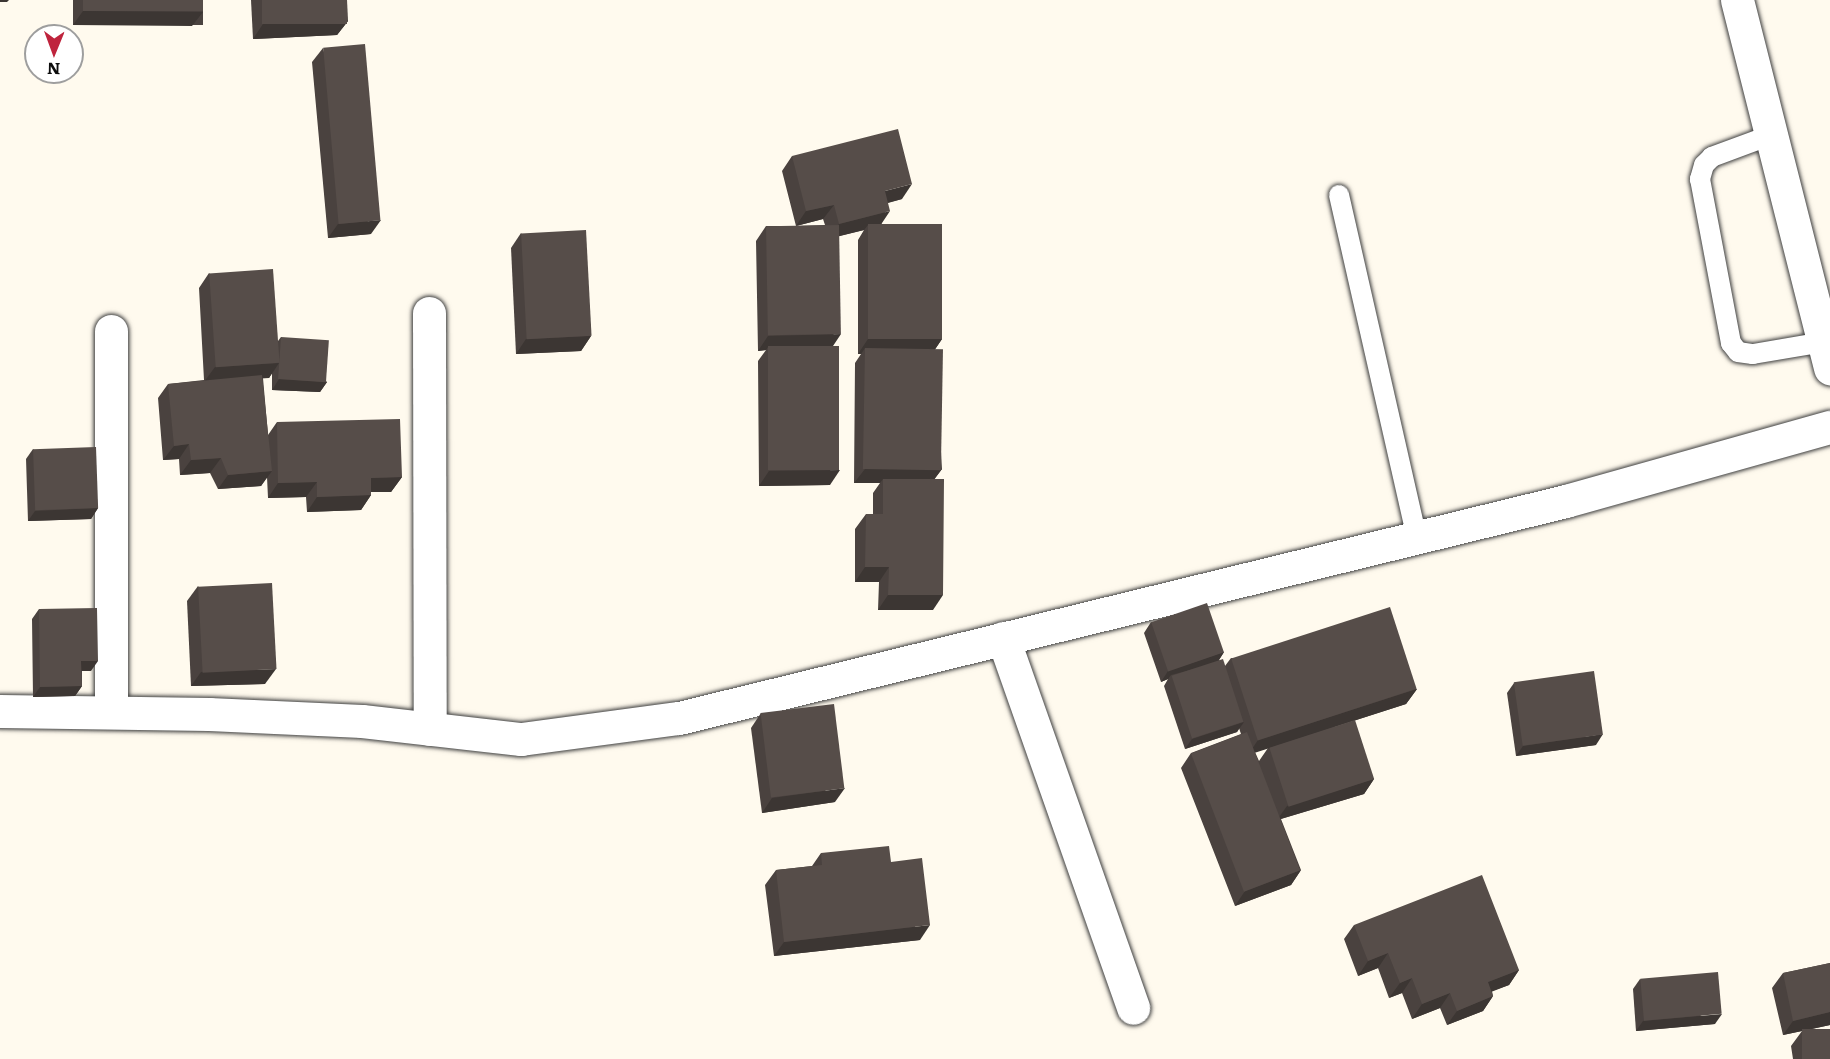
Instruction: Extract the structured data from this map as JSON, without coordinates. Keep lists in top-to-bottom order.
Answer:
{
  "north": "bottom"
}
